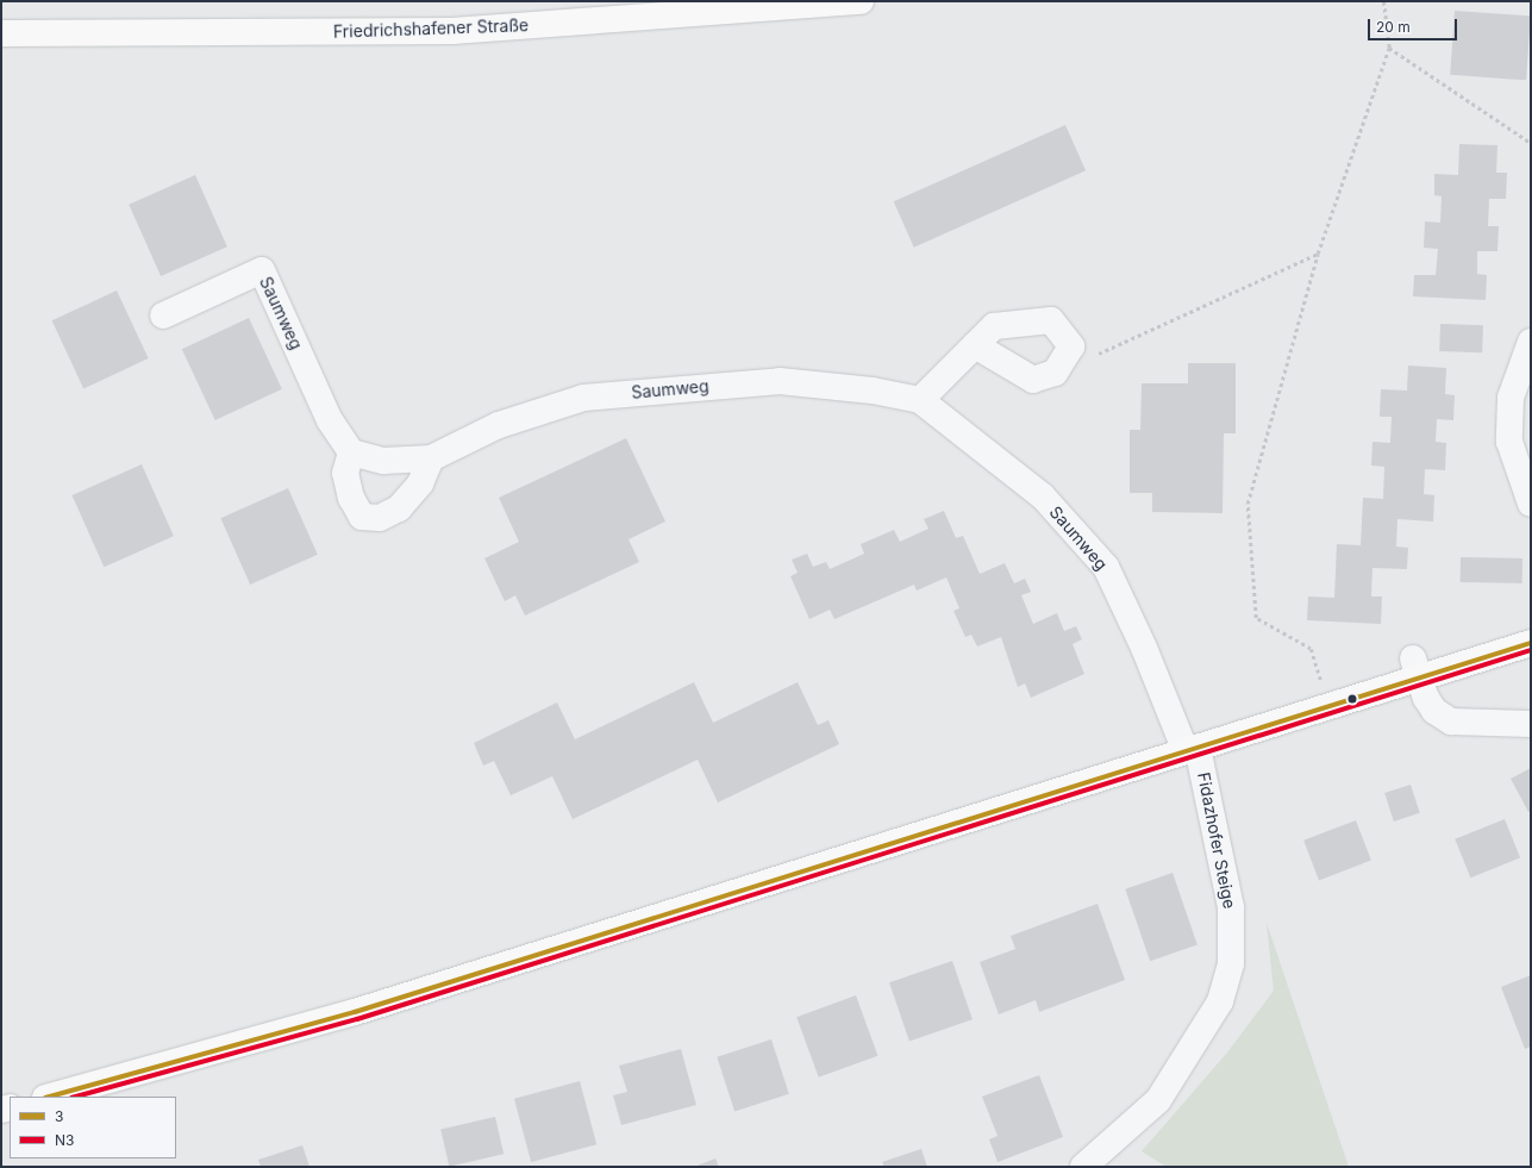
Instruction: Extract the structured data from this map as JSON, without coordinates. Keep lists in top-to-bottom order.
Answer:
{
  "streets": {
    "street": ["Friedrichshafener Straße", "Saumweg", "Fidazhofer Steige"]
  },
  "crossings": [
    ["Saumweg", "Fidazhofer Steige"]
  ],
  "lines": ["transit line 3", "transit line N3"],
  "legend": ["3", "N3"],
  "scale_bar": "20 m"
}
